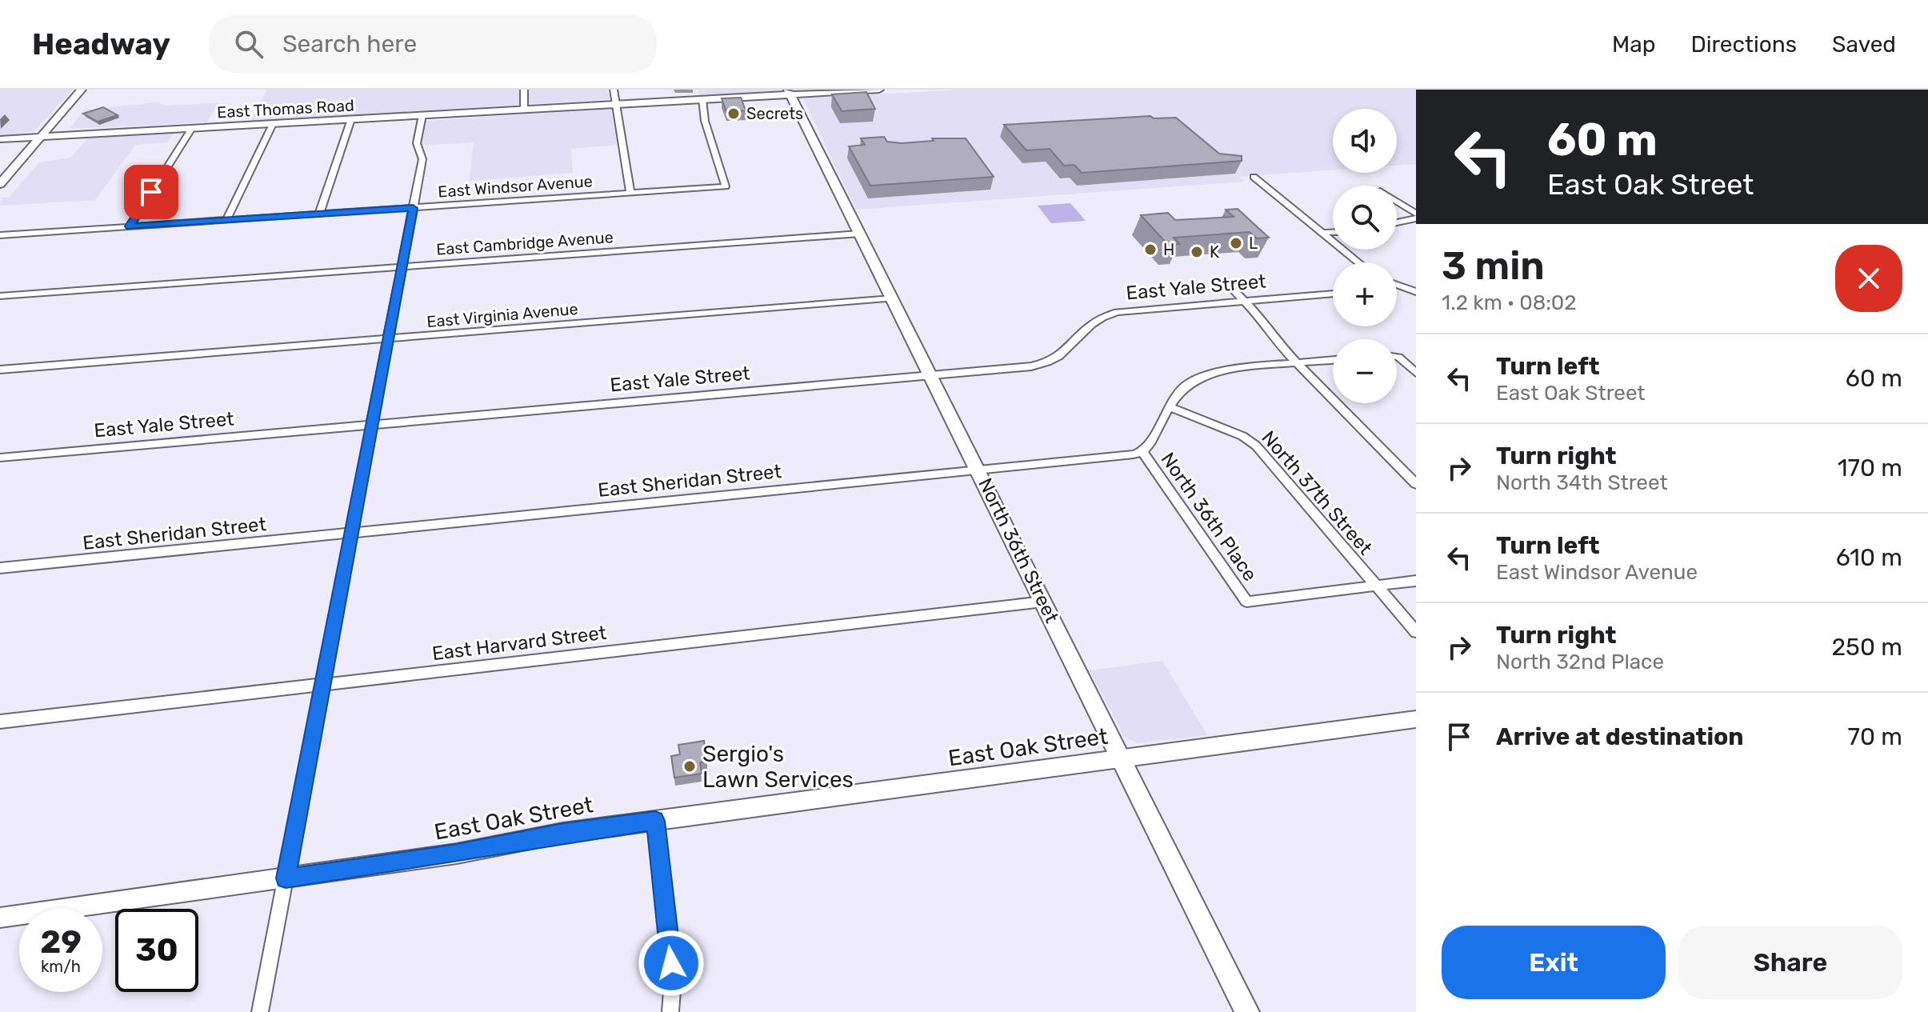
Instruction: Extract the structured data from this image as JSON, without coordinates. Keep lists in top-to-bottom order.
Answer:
{
  "streets": {
    "main road": ["East Thomas Road", "North 36th Street"],
    "street": [
      "East Windsor Avenue",
      "East Cambridge Avenue",
      "East Yale Street",
      "East Virginia Avenue",
      "East Sheridan Street",
      "North 37th Street",
      "North 36th Place",
      "East Harvard Street",
      "East Oak Street"
    ]
  },
  "crossings": [
    ["East Thomas Road", "East Windsor Avenue"],
    ["East Thomas Road", "North 36th Street"],
    ["East Cambridge Avenue", "North 36th Street"],
    ["East Yale Street", "North 36th Street"],
    ["East Virginia Avenue", "North 36th Street"],
    ["East Sheridan Street", "North 36th Place"],
    ["East Sheridan Street", "North 36th Street"],
    ["North 37th Street", "North 36th Place"],
    ["North 36th Street", "East Harvard Street"],
    ["North 36th Street", "East Oak Street"]
  ],
  "places": [
    "Secrets",
    "L",
    "H",
    "K",
    "Sergio's Lawn Services"
  ],
  "page": {
    "header": "Headway",
    "search": "Search here",
    "nav": ["Map", "Directions", "Saved"],
    "turn": ["60 m", "East Oak Street"],
    "map_buttons": ["+", "−"],
    "heading": ["3 min", "1.2 km · 08:02"],
    "list": [
      {
        "name": "Turn left",
        "note": "East Oak Street",
        "value": "60 m"
      },
      {
        "name": "Turn right",
        "note": "North 34th Street",
        "value": "170 m"
      },
      {
        "name": "Turn left",
        "note": "East Windsor Avenue",
        "value": "610 m"
      },
      {
        "name": "Turn right",
        "note": "North 32nd Place",
        "value": "250 m"
      },
      {
        "name": "Arrive at destination",
        "value": "70 m"
      }
    ],
    "speed": "29 km/h",
    "limit": "30",
    "buttons": ["Exit", "Share"]
  }
}
